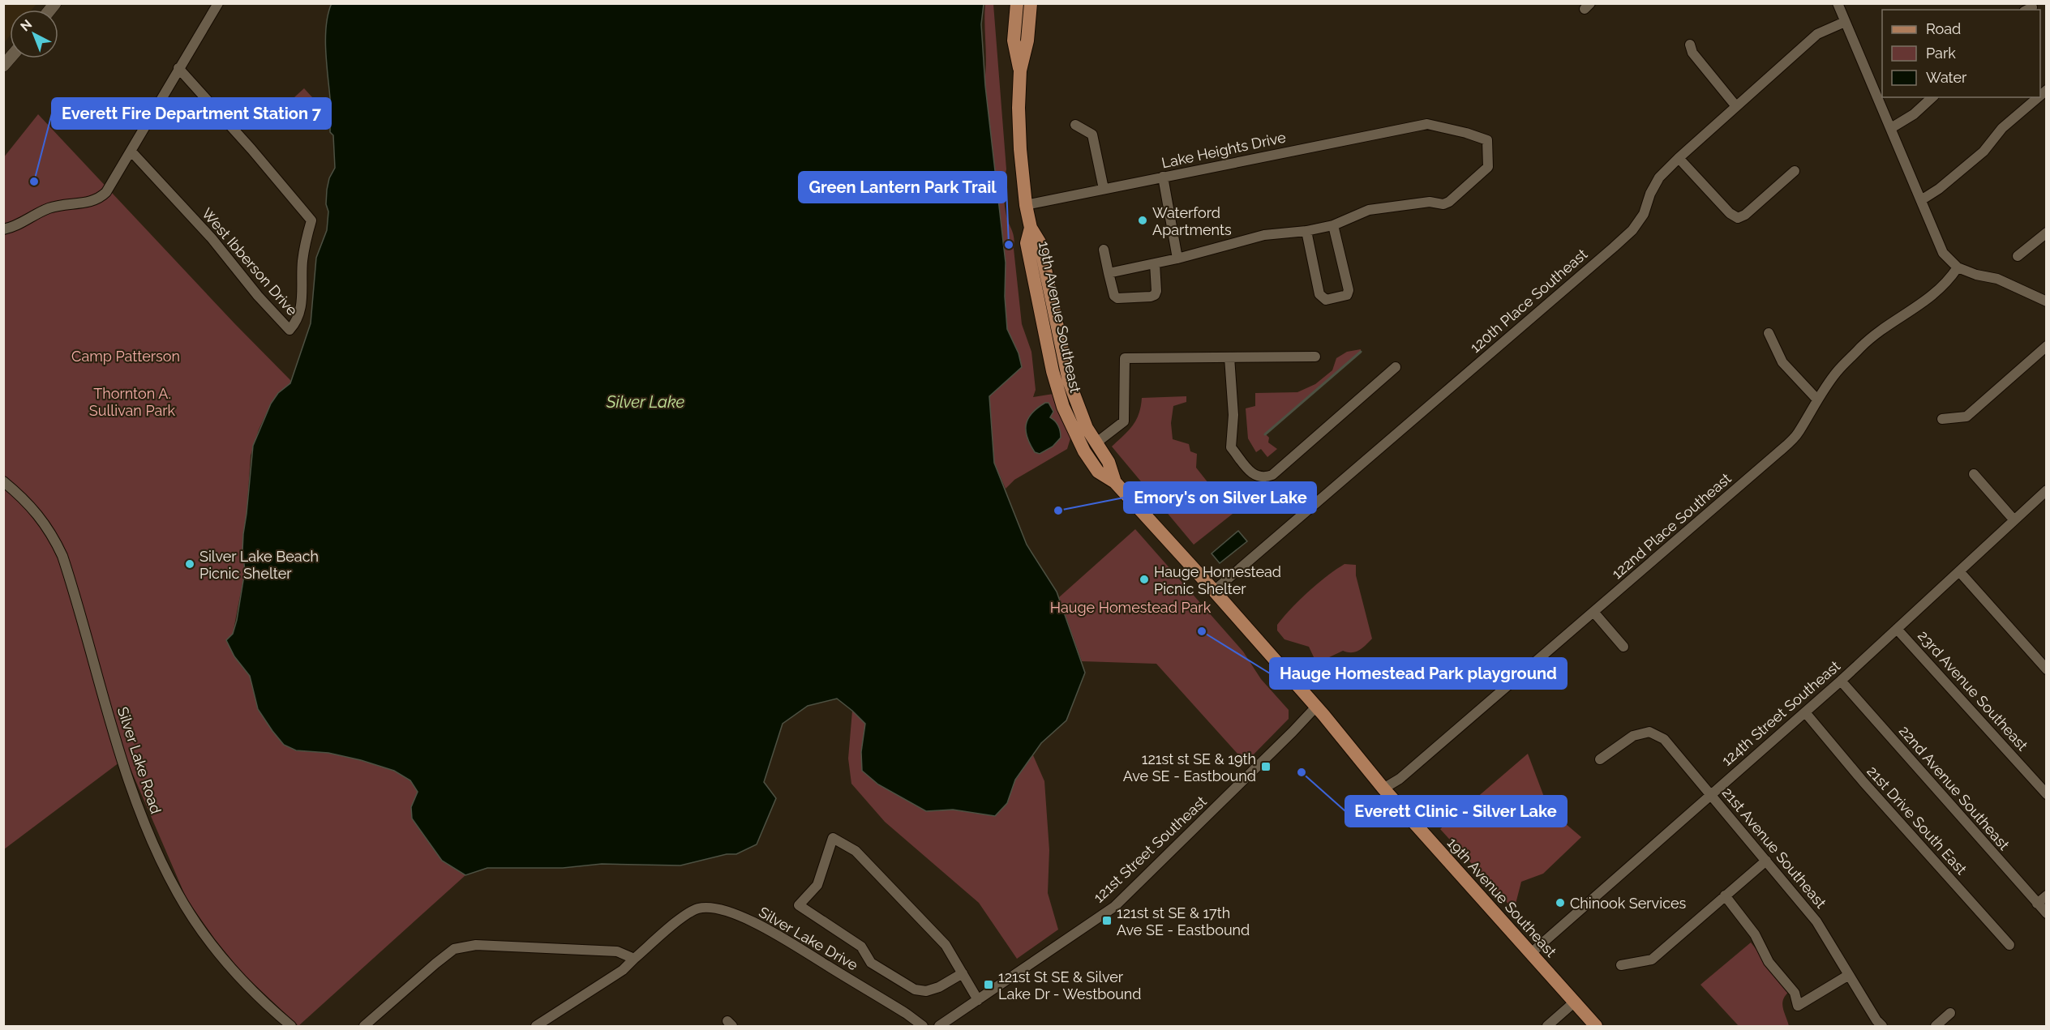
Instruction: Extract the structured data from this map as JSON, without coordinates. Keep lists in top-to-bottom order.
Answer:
{
  "streets": {
    "main road": ["19th Avenue Southeast"],
    "street": [
      "Lake Heights Drive",
      "West Ibberson Drive",
      "120th Place Southeast",
      "122nd Place Southeast",
      "23rd Avenue Southeast",
      "124th Street Southeast",
      "Silver Lake Road",
      "22nd Avenue Southeast",
      "21st Drive South East",
      "21st Avenue Southeast",
      "121st Street Southeast",
      "Silver Lake Drive"
    ]
  },
  "crossings": [
    ["Lake Heights Drive", "19th Avenue Southeast"],
    ["120th Place Southeast", "19th Avenue Southeast"],
    ["19th Avenue Southeast", "122nd Place Southeast"],
    ["19th Avenue Southeast", "124th Street Southeast"],
    ["19th Avenue Southeast", "121st Street Southeast"],
    ["23rd Avenue Southeast", "124th Street Southeast"],
    ["124th Street Southeast", "22nd Avenue Southeast"],
    ["124th Street Southeast", "21st Drive South East"],
    ["124th Street Southeast", "21st Avenue Southeast"]
  ],
  "water": ["Silver Lake"],
  "parks": ["Camp Patterson", "Thornton A. Sullivan Park", "Hauge Homestead Park"],
  "places": {
    "other": [
      "Everett Fire Department Station 7",
      "Waterford Apartments",
      "Green Lantern Park Trail",
      "Emory's on Silver Lake",
      "Silver Lake Beach Picnic Shelter",
      "Hauge Homestead Picnic Shelter",
      "Hauge Homestead Park playground",
      "Everett Clinic - Silver Lake",
      "Chinook Services"
    ],
    "transit": ["121st st SE & 19th Ave SE - Eastbound", "121st st SE & 17th Ave SE - Eastbound", "121st St SE & Silver Lake Dr - Westbound"]
  },
  "legend": ["Road", "Park", "Water"],
  "north": "top left"
}
